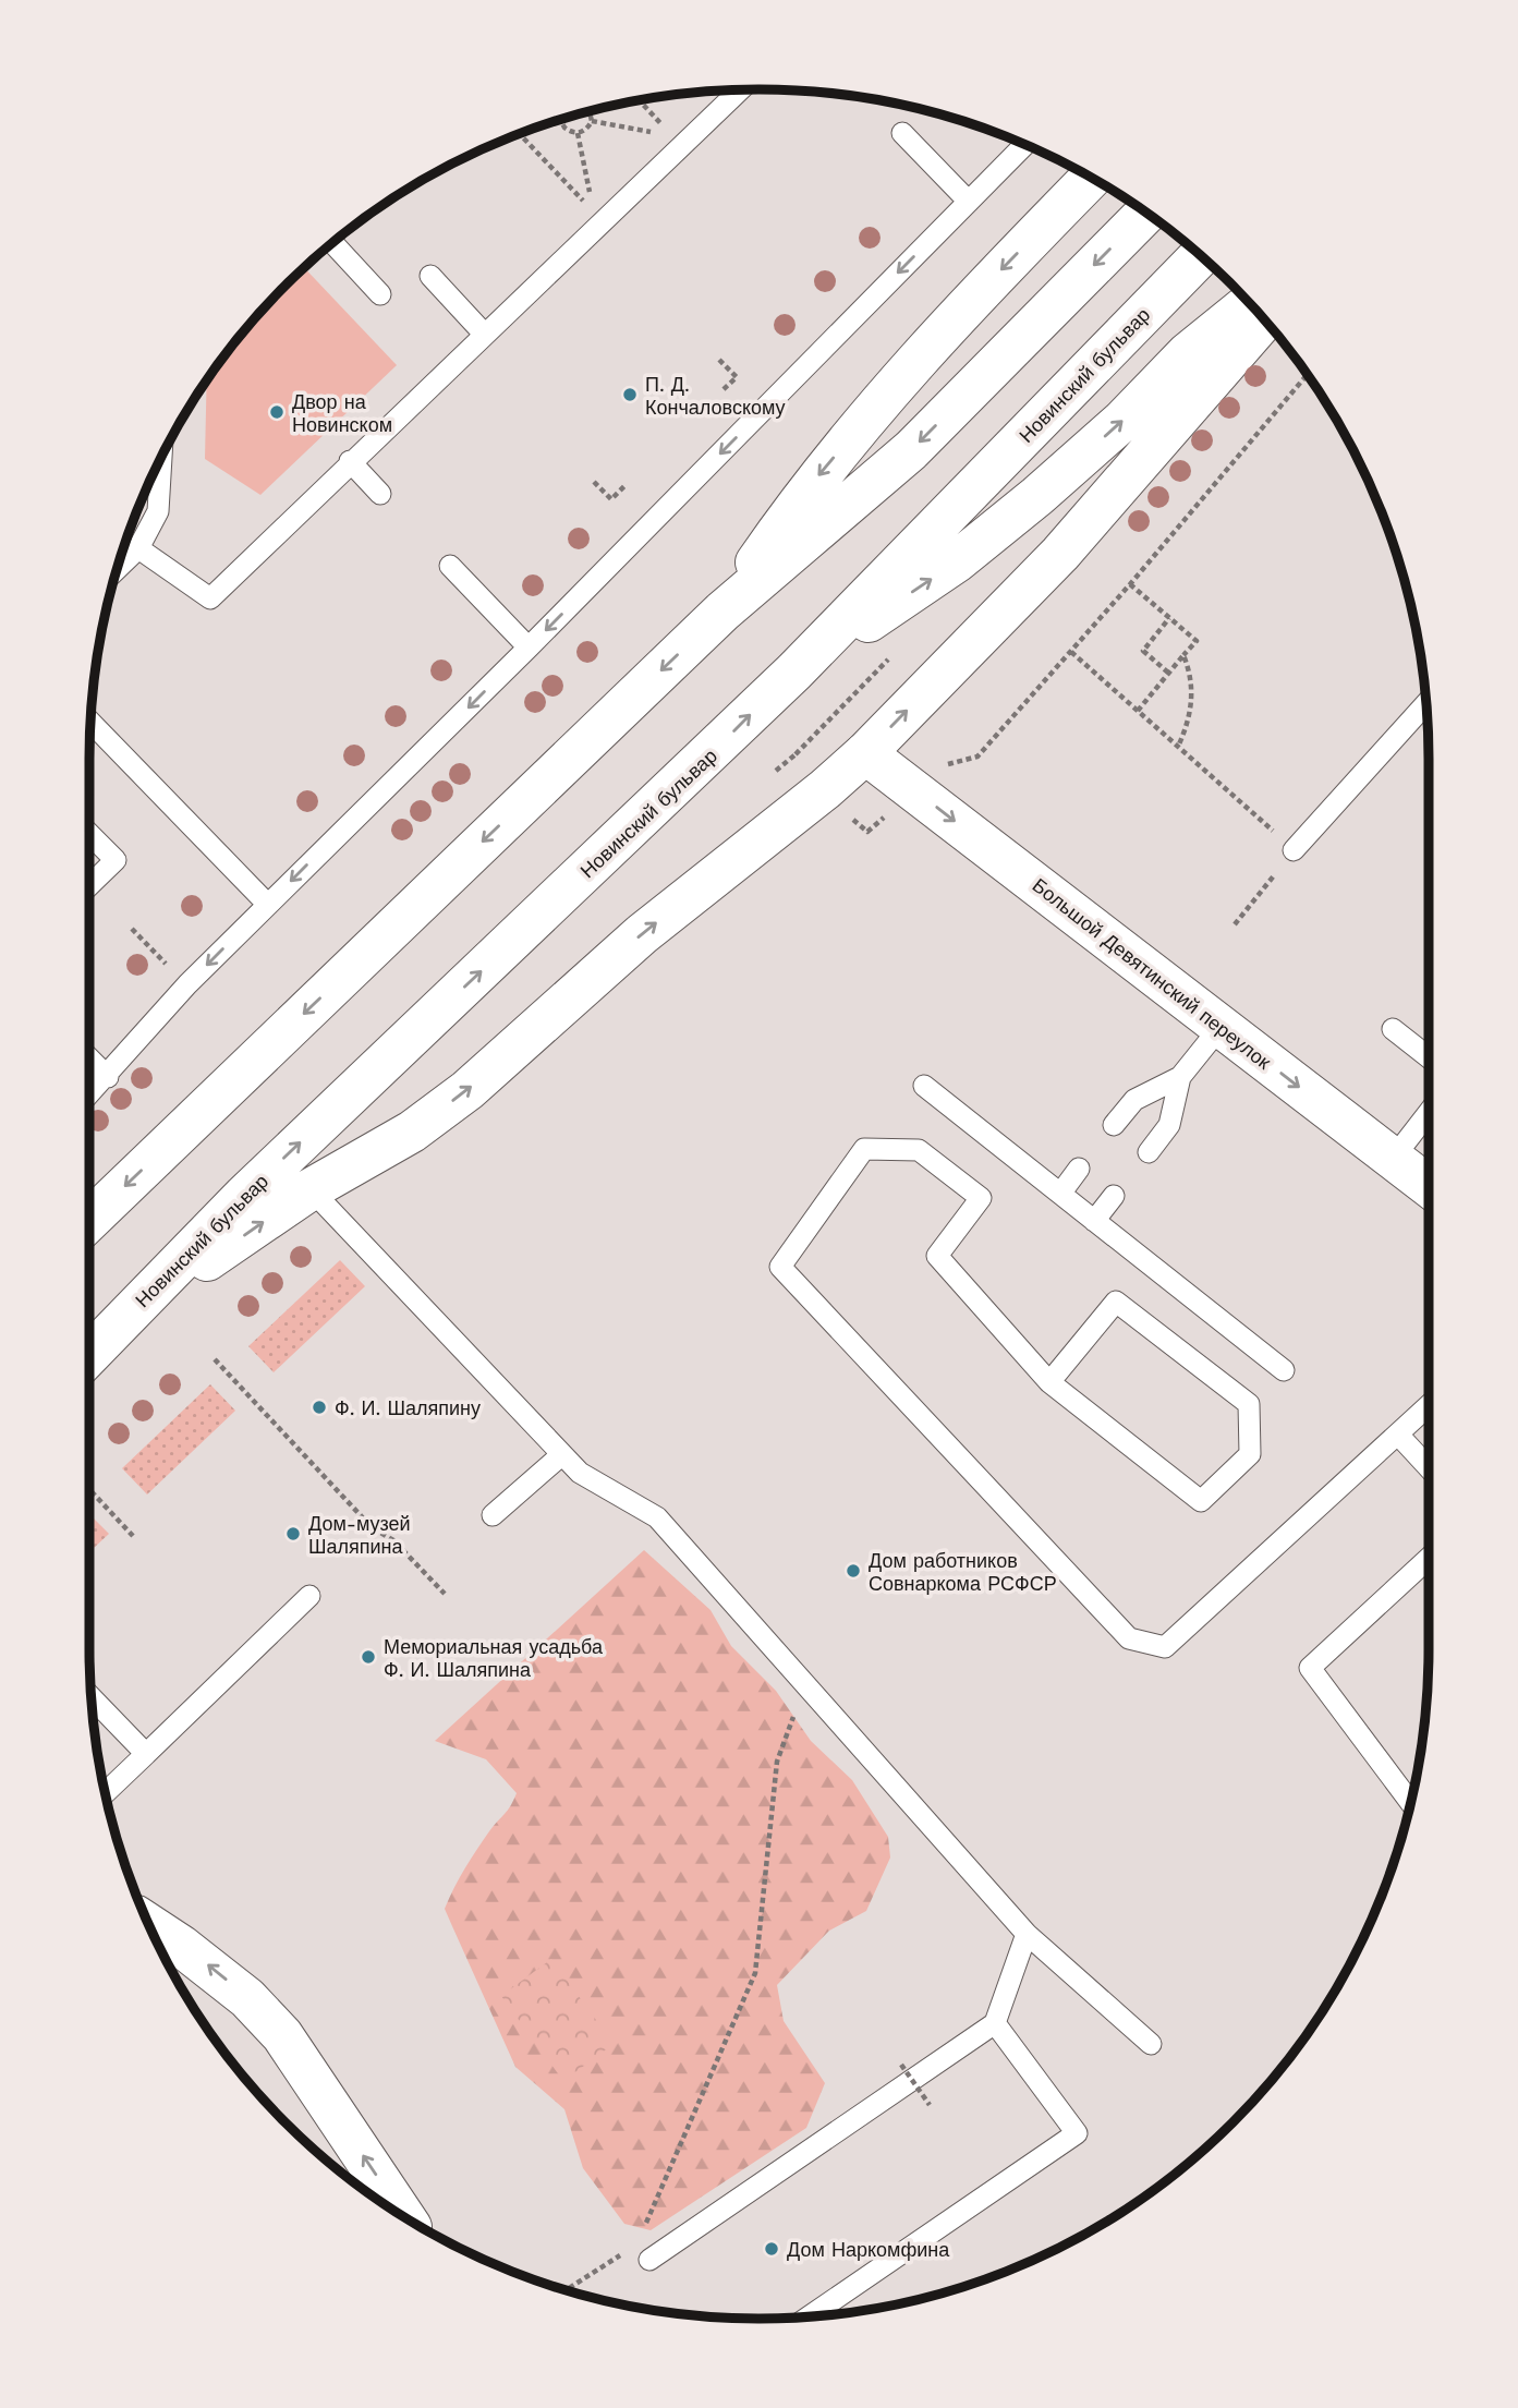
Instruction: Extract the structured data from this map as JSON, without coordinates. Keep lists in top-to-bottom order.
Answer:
{
  "streets": {
    "main road": ["Новинский бульвар", "Большой Девятинский переулок"]
  },
  "one_way": ["Большой Девятинский переулок"],
  "places": [
    "П. Д. Кончаловскому",
    "Двор на Новинском",
    "Ф. И. Шаляпину",
    "Дом-музей Шаляпина",
    "Дом работников Совнаркома РСФСР",
    "Мемориальная усадьба Ф. И. Шаляпина",
    "Дом Наркомфина"
  ]
}
